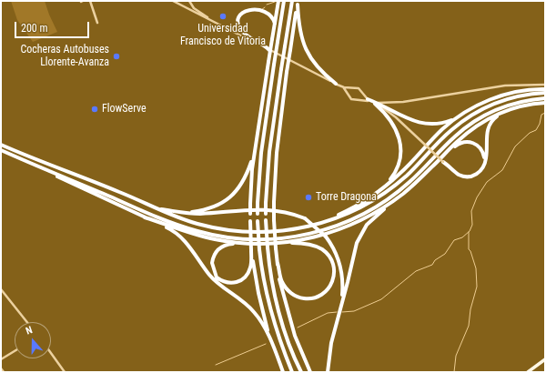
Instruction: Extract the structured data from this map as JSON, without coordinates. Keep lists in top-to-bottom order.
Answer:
{
  "places": [
    "Universidad Francisco de Vitoria",
    "Cocheras Autobuses Llorente-Avanza",
    "FlowServe",
    "Torre Dragona"
  ],
  "scale_bar": "200 m",
  "north": "top"
}
